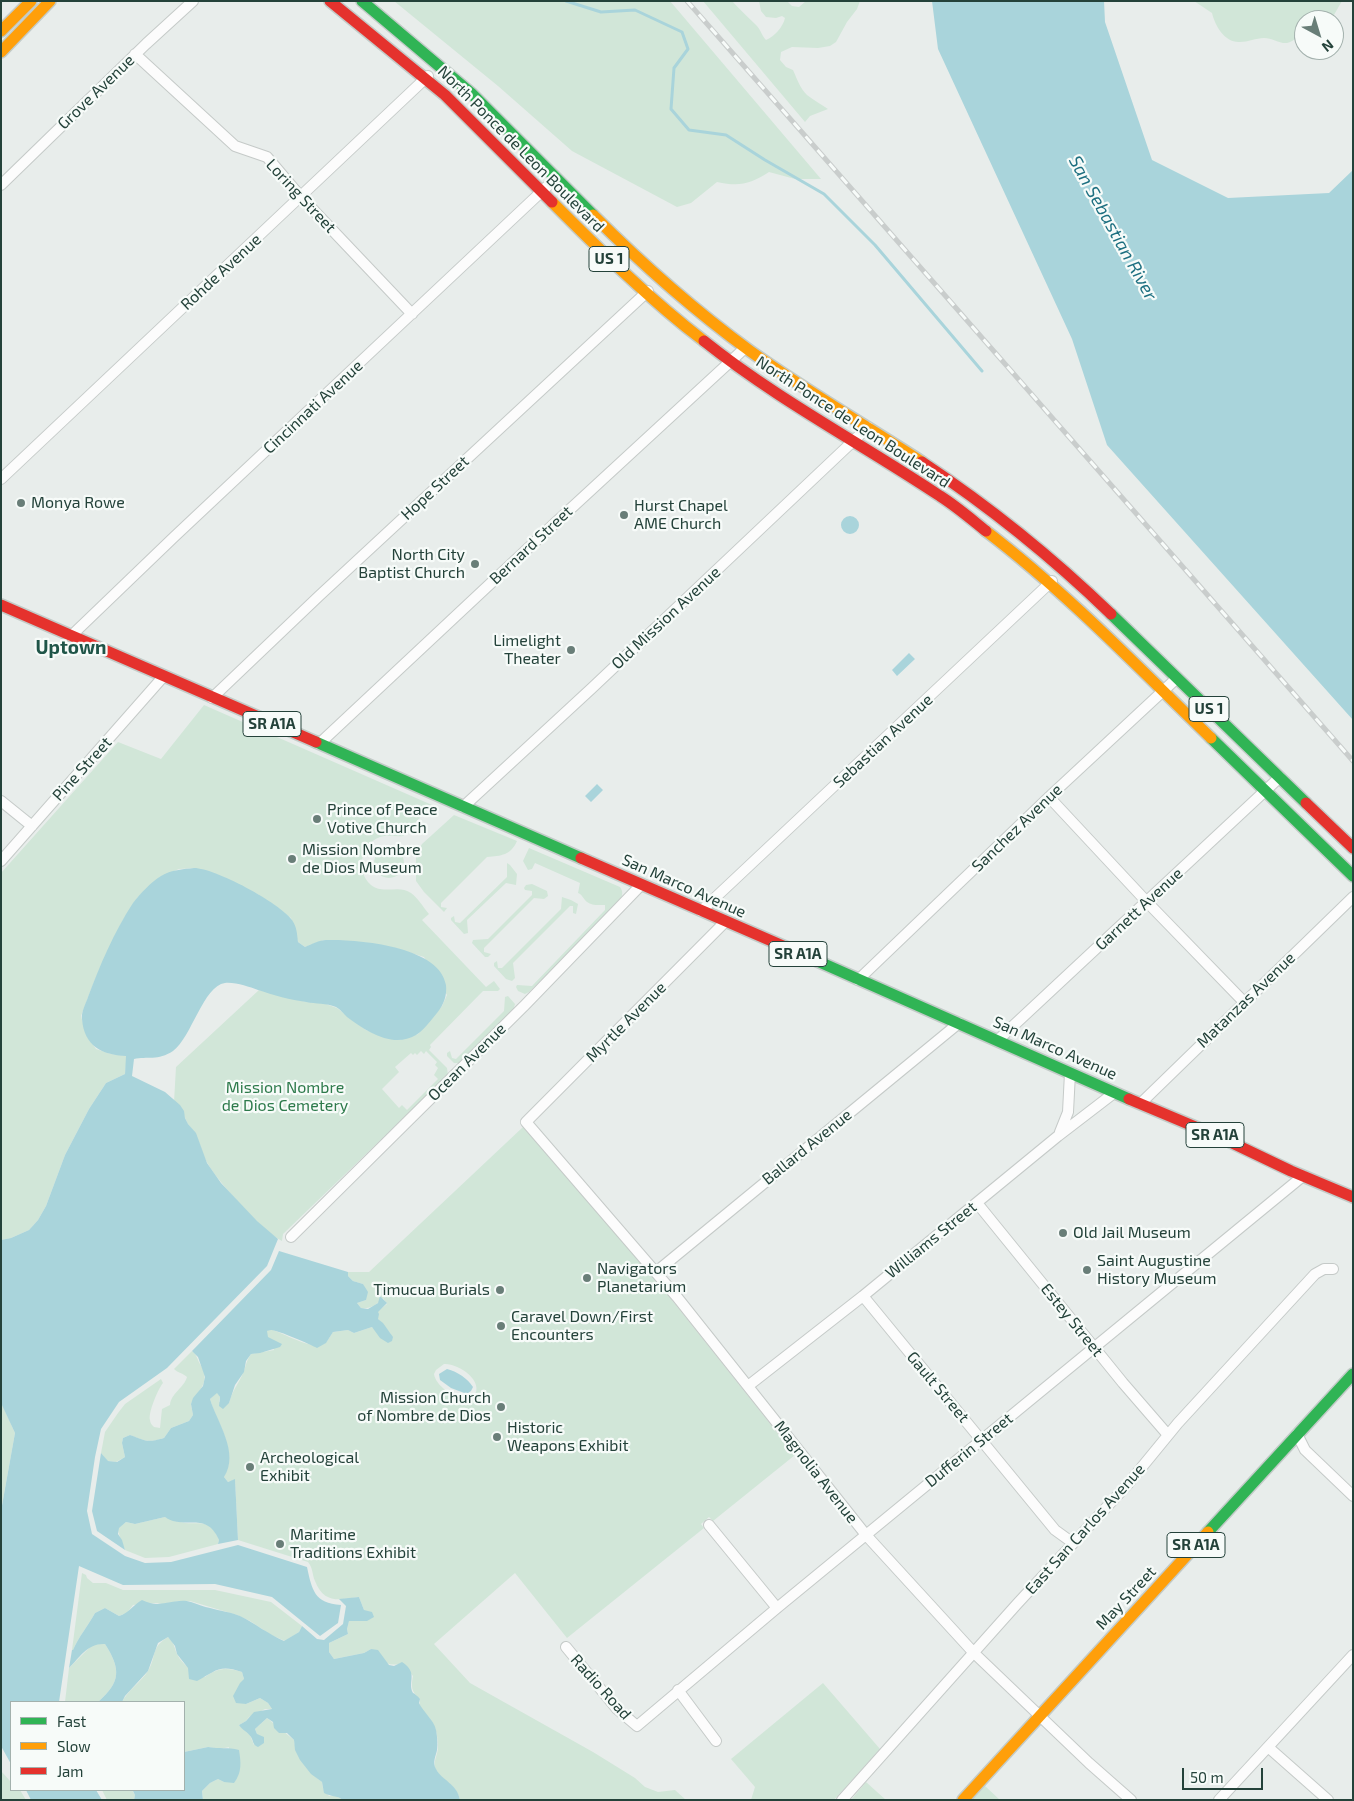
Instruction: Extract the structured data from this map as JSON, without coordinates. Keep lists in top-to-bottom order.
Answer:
{
  "streets": {
    "main road": [
      "North Ponce de Leon Boulevard",
      "US 1",
      "SR A1A",
      "San Marco Avenue",
      "May Street"
    ],
    "street": [
      "Grove Avenue",
      "Loring Street",
      "Rohde Avenue",
      "Cincinnati Avenue",
      "Hope Street",
      "Bernard Street",
      "Old Mission Avenue",
      "Sebastian Avenue",
      "Pine Street",
      "Sanchez Avenue",
      "Garnett Avenue",
      "Matanzas Avenue",
      "Myrtle Avenue",
      "Ocean Avenue",
      "Ballard Avenue",
      "Williams Street",
      "Estey Street",
      "Gault Street",
      "Dufferin Street",
      "Magnolia Avenue",
      "East San Carlos Avenue",
      "Radio Road"
    ]
  },
  "crossings": [
    ["Grove Avenue", "Loring Street"],
    ["North Ponce de Leon Boulevard", "Rohde Avenue"],
    ["North Ponce de Leon Boulevard", "Cincinnati Avenue"],
    ["North Ponce de Leon Boulevard", "Hope Street"],
    ["North Ponce de Leon Boulevard", "Bernard Street"],
    ["North Ponce de Leon Boulevard", "Old Mission Avenue"],
    ["North Ponce de Leon Boulevard", "Sebastian Avenue"],
    ["North Ponce de Leon Boulevard", "Sanchez Avenue"],
    ["North Ponce de Leon Boulevard", "Garnett Avenue"],
    ["Loring Street", "Rohde Avenue"],
    ["Loring Street", "Cincinnati Avenue"],
    ["Cincinnati Avenue", "San Marco Avenue"],
    ["Hope Street", "San Marco Avenue"],
    ["Bernard Street", "San Marco Avenue"],
    ["Old Mission Avenue", "San Marco Avenue"],
    ["Sebastian Avenue", "San Marco Avenue"],
    ["Pine Street", "San Marco Avenue"],
    ["Sanchez Avenue", "San Marco Avenue"],
    ["San Marco Avenue", "Garnett Avenue"],
    ["San Marco Avenue", "Matanzas Avenue"],
    ["San Marco Avenue", "Myrtle Avenue"],
    ["San Marco Avenue", "Ocean Avenue"],
    ["San Marco Avenue", "Ballard Avenue"],
    ["San Marco Avenue", "Williams Street"],
    ["San Marco Avenue", "Dufferin Street"],
    ["Myrtle Avenue", "Magnolia Avenue"],
    ["Ballard Avenue", "Magnolia Avenue"],
    ["Williams Street", "Estey Street"],
    ["Williams Street", "Gault Street"],
    ["Williams Street", "Magnolia Avenue"],
    ["Estey Street", "Dufferin Street"],
    ["Estey Street", "East San Carlos Avenue"],
    ["Gault Street", "Dufferin Street"],
    ["Gault Street", "East San Carlos Avenue"],
    ["Dufferin Street", "Magnolia Avenue"],
    ["Dufferin Street", "Radio Road"],
    ["Magnolia Avenue", "East San Carlos Avenue"],
    ["Magnolia Avenue", "May Street"]
  ],
  "districts": ["Uptown"],
  "water": ["San Sebastian River"],
  "parks": ["Mission Nombre de Dios Cemetery"],
  "places": [
    "Monya Rowe",
    "Hurst Chapel AME Church",
    "North City Baptist Church",
    "Limelight Theater",
    "Prince of Peace Votive Church",
    "Mission Nombre de Dios Museum",
    "Old Jail Museum",
    "Saint Augustine History Museum",
    "Navigators Planetarium",
    "Timucua Burials",
    "Caravel Down/First Encounters",
    "Mission Church of Nombre de Dios",
    "Historic Weapons Exhibit",
    "Archeological Exhibit",
    "Maritime Traditions Exhibit"
  ],
  "legend": ["Fast", "Slow", "Jam"],
  "scale_bar": "50 m",
  "north": "bottom right"
}
